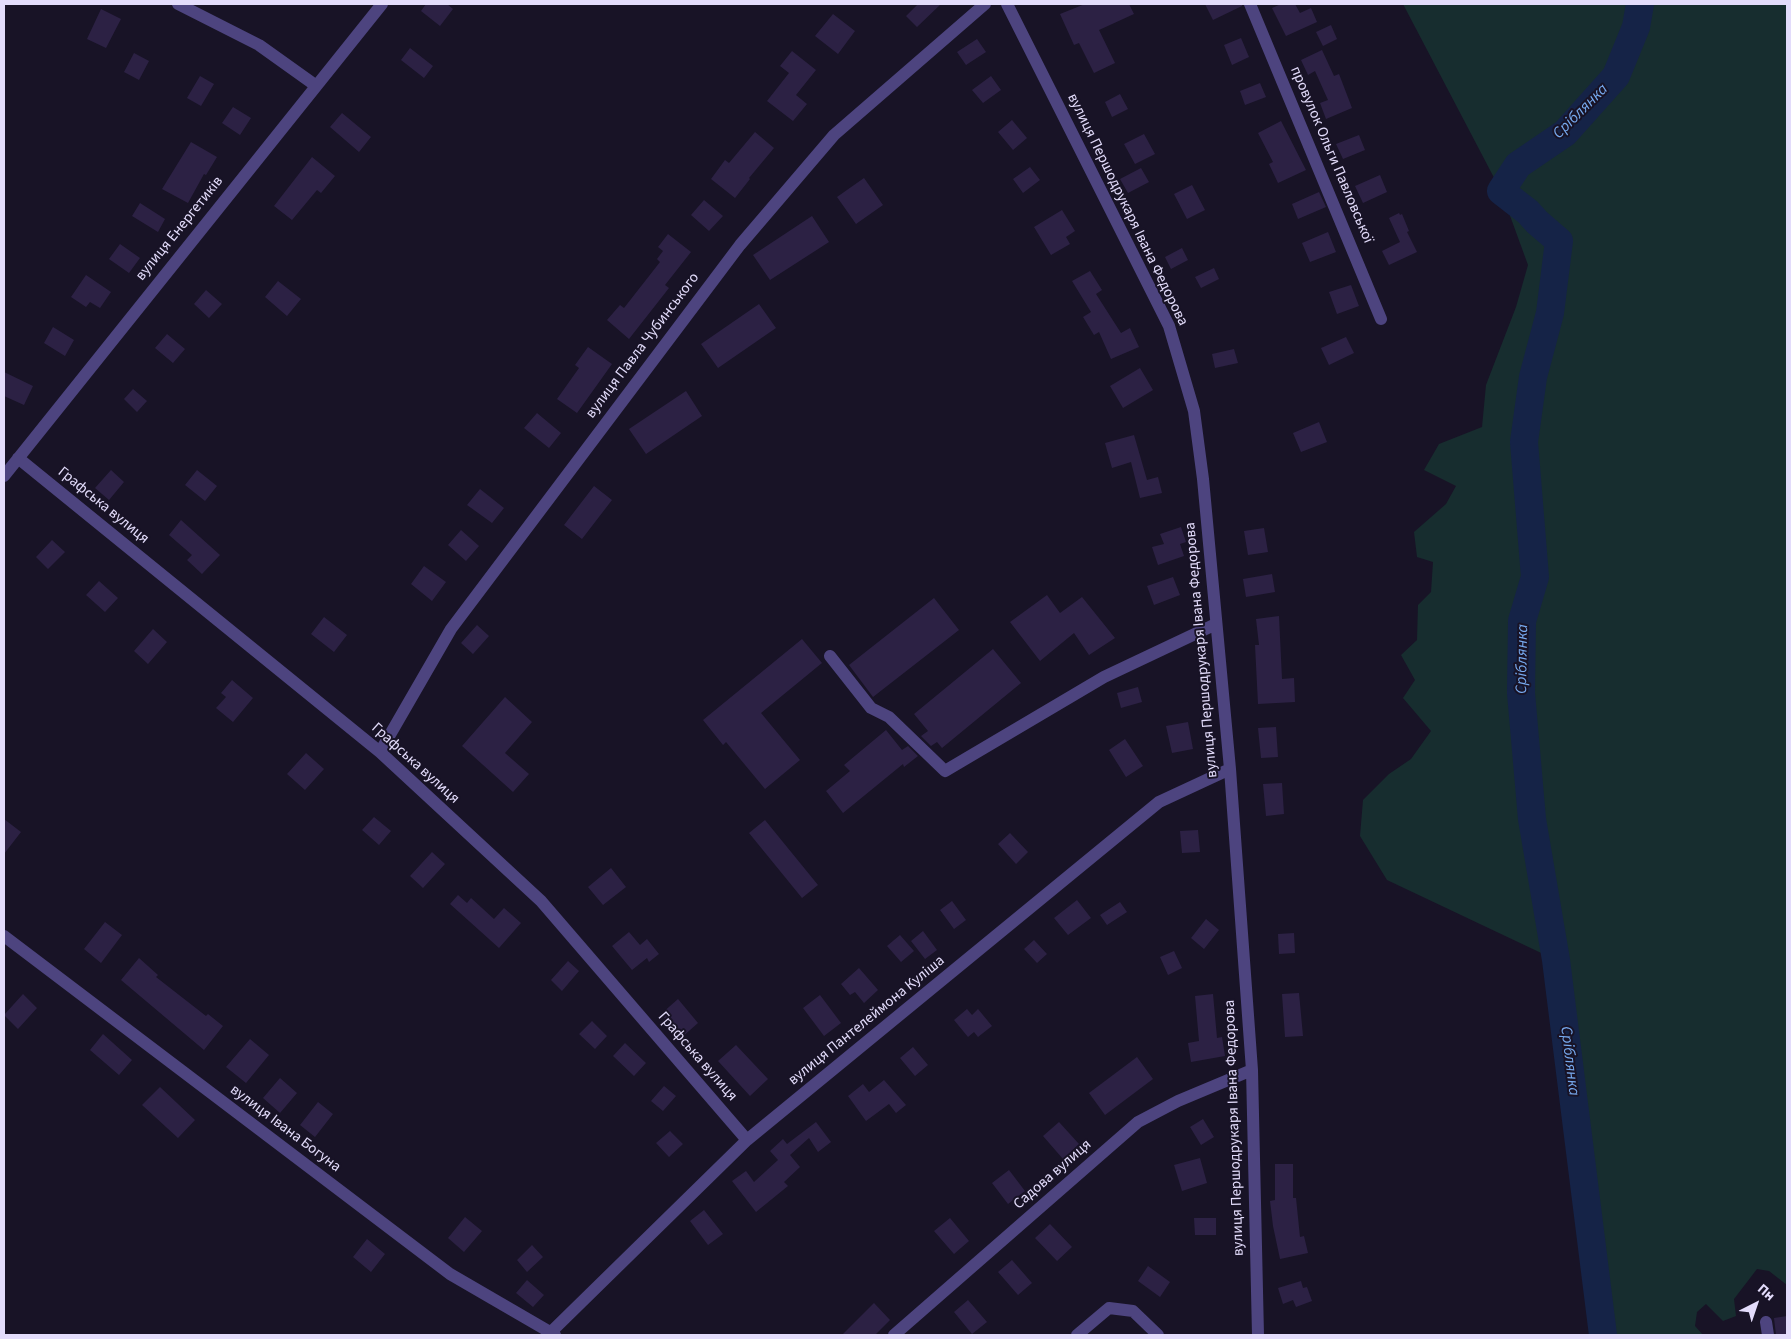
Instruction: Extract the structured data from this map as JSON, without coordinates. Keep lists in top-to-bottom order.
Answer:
{
  "streets": {
    "street": [
      "провулок Ольги Павловської",
      "вулиця Першодрукаря Івана Федорова",
      "вулиця Енергетиків",
      "вулиця Павла Чубинського",
      "Графська вулиця",
      "вулиця Пантелеймона Куліша",
      "вулиця Івана Богуна",
      "Садова вулиця"
    ]
  },
  "crossings": [
    ["вулиця Першодрукаря Івана Федорова", "вулиця Пантелеймона Куліша"],
    ["вулиця Першодрукаря Івана Федорова", "Садова вулиця"],
    ["вулиця Енергетиків", "Графська вулиця"],
    ["вулиця Павла Чубинського", "Графська вулиця"],
    ["Графська вулиця", "вулиця Пантелеймона Куліша"],
    ["вулиця Пантелеймона Куліша", "вулиця Івана Богуна"]
  ],
  "water": ["Сріблянка"],
  "north": "top right"
}
